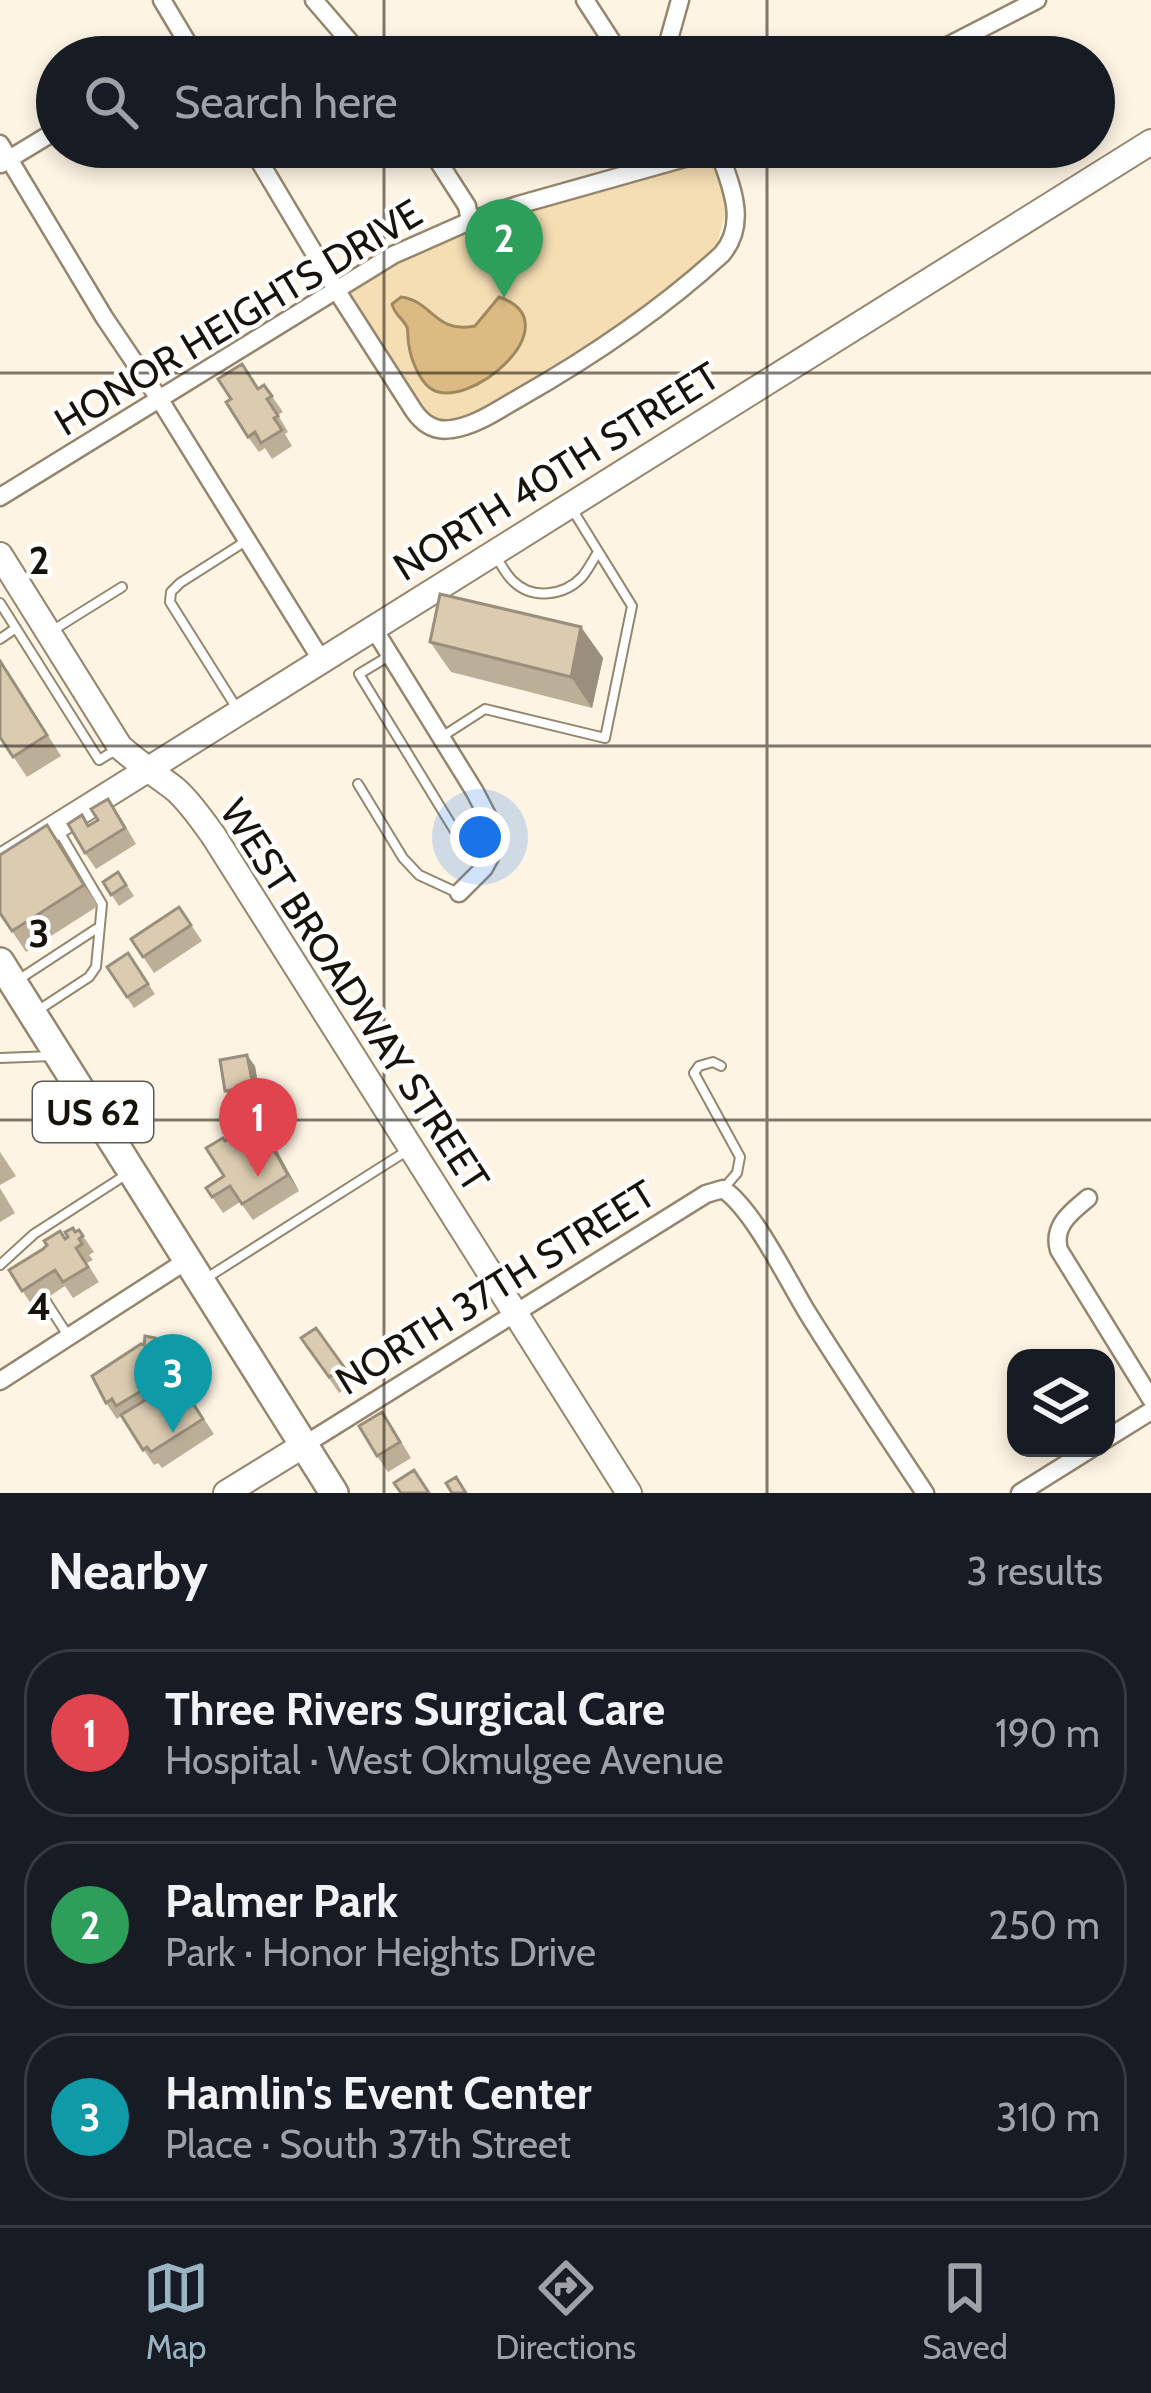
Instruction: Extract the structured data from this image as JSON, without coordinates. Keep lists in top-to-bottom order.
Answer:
{
  "streets": {
    "main road": ["US 62"],
    "street": [
      "HONOR HEIGHTS DRIVE",
      "NORTH 40TH STREET",
      "WEST BROADWAY STREET",
      "NORTH 37TH STREET"
    ]
  },
  "crossings": [
    ["NORTH 40TH STREET", "WEST BROADWAY STREET"],
    ["WEST BROADWAY STREET", "NORTH 37TH STREET"],
    ["US 62", "NORTH 37TH STREET"]
  ],
  "page": {
    "search": "Search here",
    "pins": ["2", "1", "3"],
    "heading": ["Nearby", "3 results"],
    "list": [
      {
        "mark": "1",
        "name": "Three Rivers Surgical Care",
        "note": "Hospital · West Okmulgee Avenue",
        "value": "190 m"
      },
      {
        "mark": "2",
        "name": "Palmer Park",
        "note": "Park · Honor Heights Drive",
        "value": "250 m"
      },
      {
        "mark": "3",
        "name": "Hamlin's Event Center",
        "note": "Place · South 37th Street",
        "value": "310 m"
      }
    ],
    "nav": ["Map", "Directions", "Saved"]
  },
  "grid": {
    "rows": ["2", "3", "4"]
  }
}
